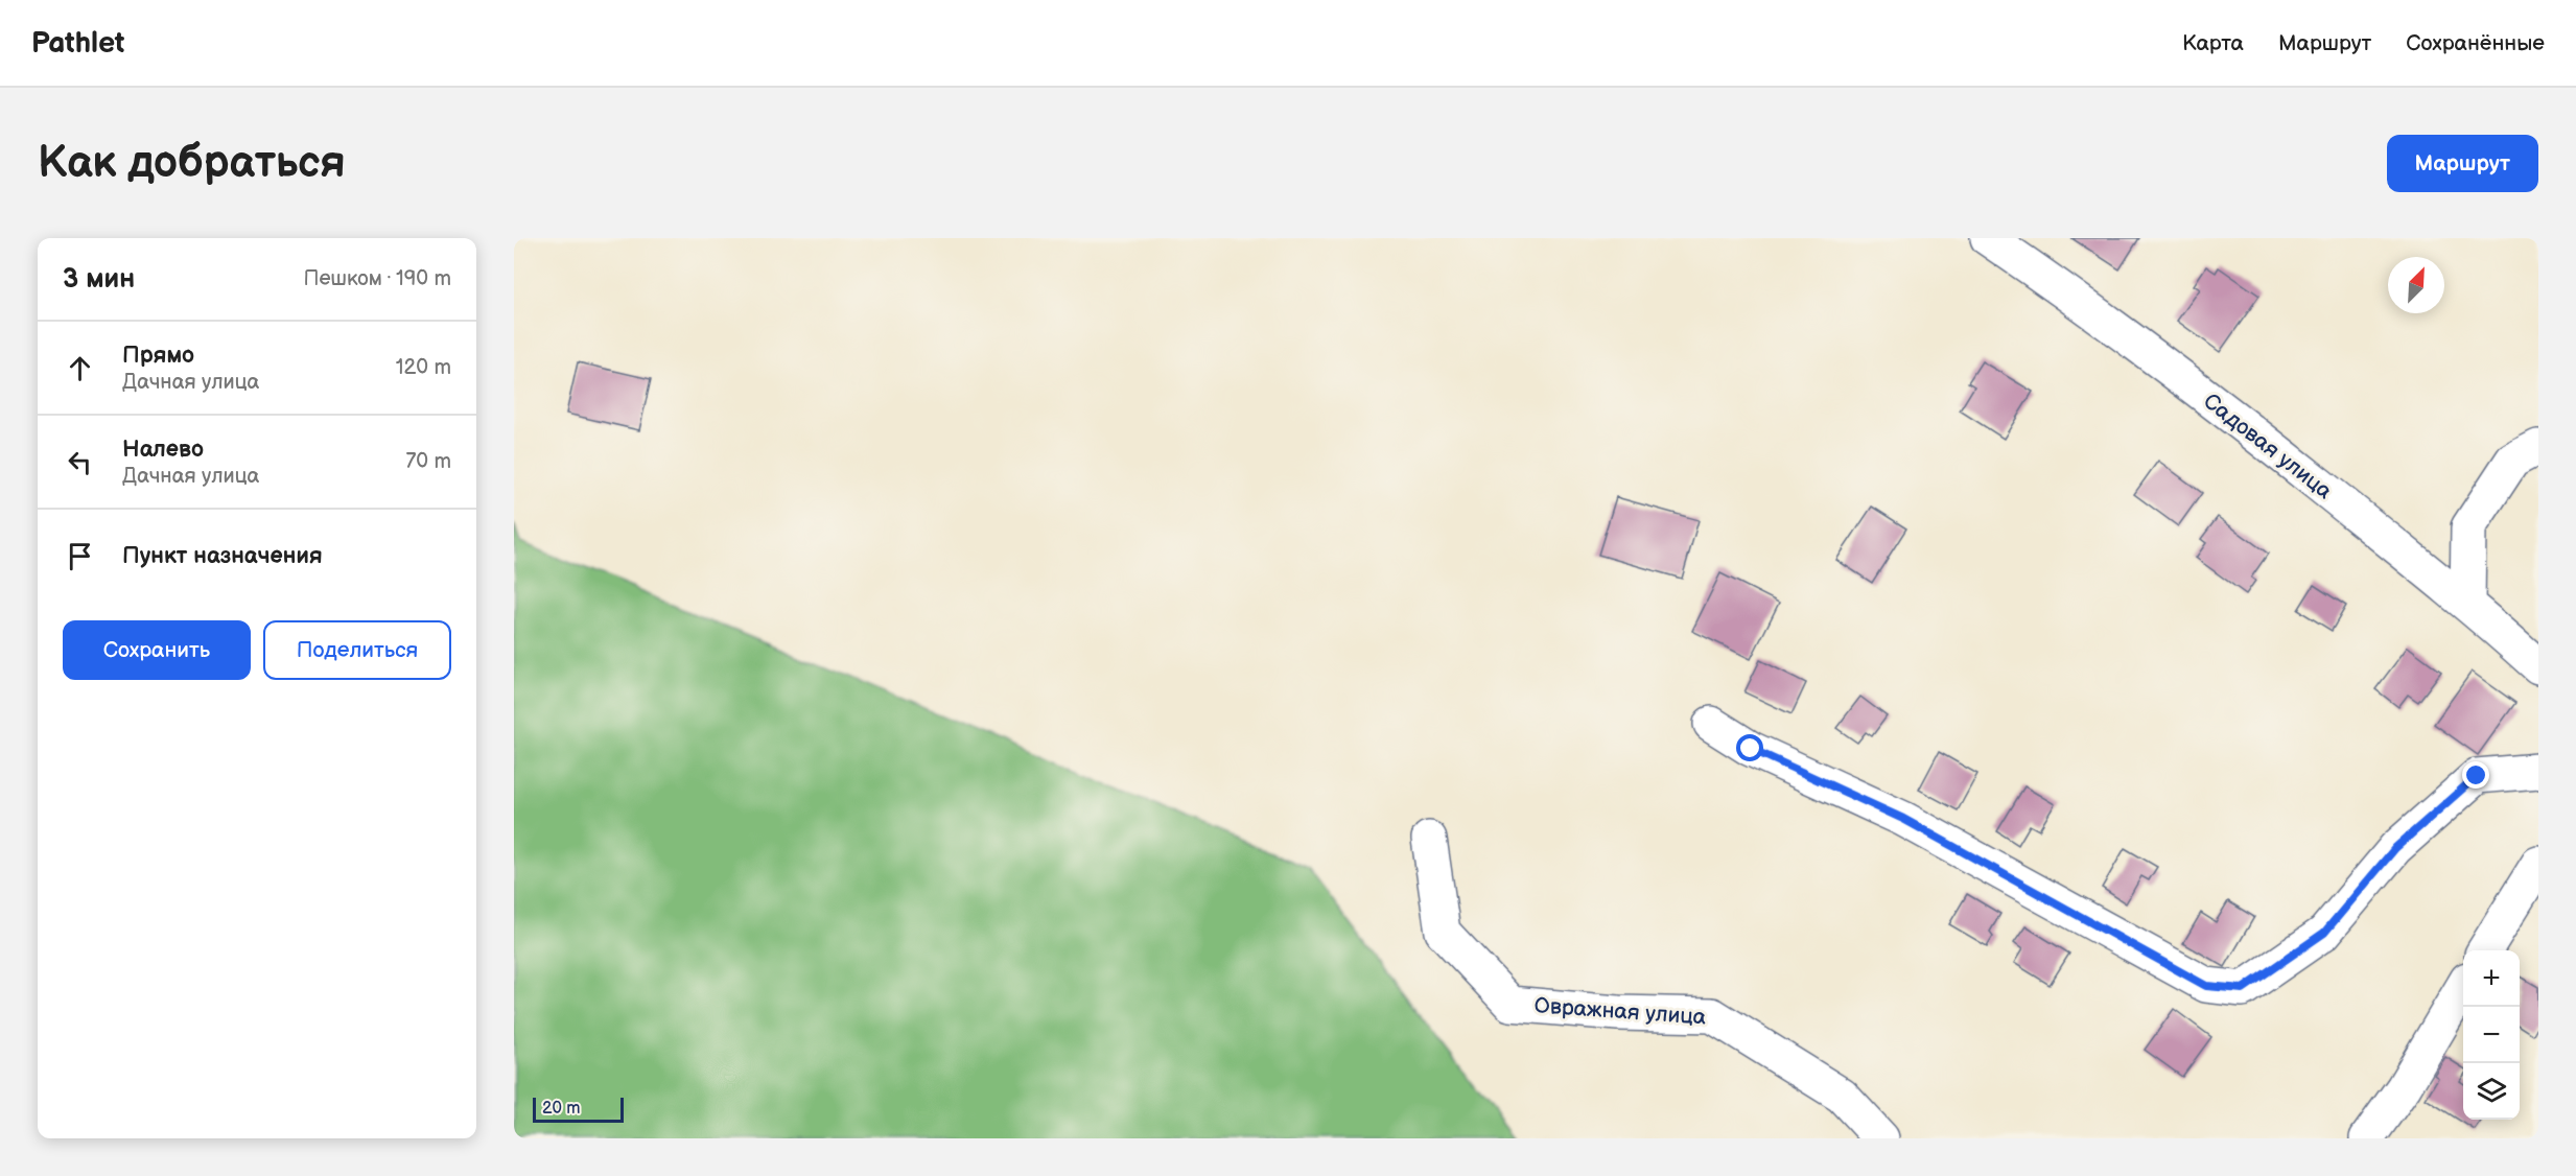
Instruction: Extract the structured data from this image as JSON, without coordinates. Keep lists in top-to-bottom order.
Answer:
{
  "streets": {
    "street": ["Садовая улица", "Овражная улица"]
  },
  "scale_bar": "20 m",
  "north": "top right",
  "page": {
    "header": "Pathlet",
    "nav": ["Карта", "Маршрут", "Сохранённые"],
    "buttons": [
      "Маршрут",
      ["Сохранить", "Поделиться"]
    ],
    "title": "Как добраться",
    "heading": ["3 мин", "Пешком · 190 m"],
    "list": [
      ["Прямо", "Дачная улица", "120 m"],
      ["Налево", "Дачная улица", "70 m"],
      "Пункт назначения"
    ],
    "map_buttons": ["+", "−"],
    "scale": "20 m"
  }
}
